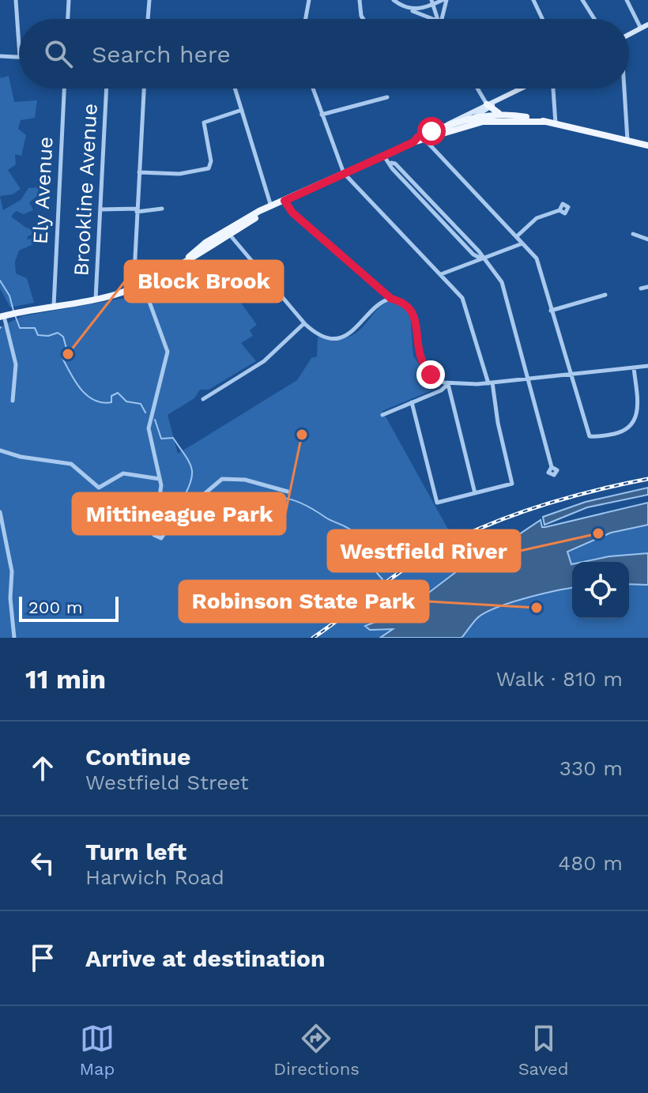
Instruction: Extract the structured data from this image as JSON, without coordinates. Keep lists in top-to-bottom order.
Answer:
{
  "streets": {
    "street": ["Brookline Avenue", "Ely Avenue"]
  },
  "places": [
    "Block Brook",
    "Mittineague Park",
    "Westfield River",
    "Robinson State Park"
  ],
  "scale_bar": "200 m",
  "page": {
    "search": "Search here",
    "scale": "200 m",
    "heading": ["11 min", "Walk · 810 m"],
    "list": [
      ["Continue", "Westfield Street", "330 m"],
      ["Turn left", "Harwich Road", "480 m"],
      "Arrive at destination"
    ],
    "nav": ["Map", "Directions", "Saved"]
  }
}
